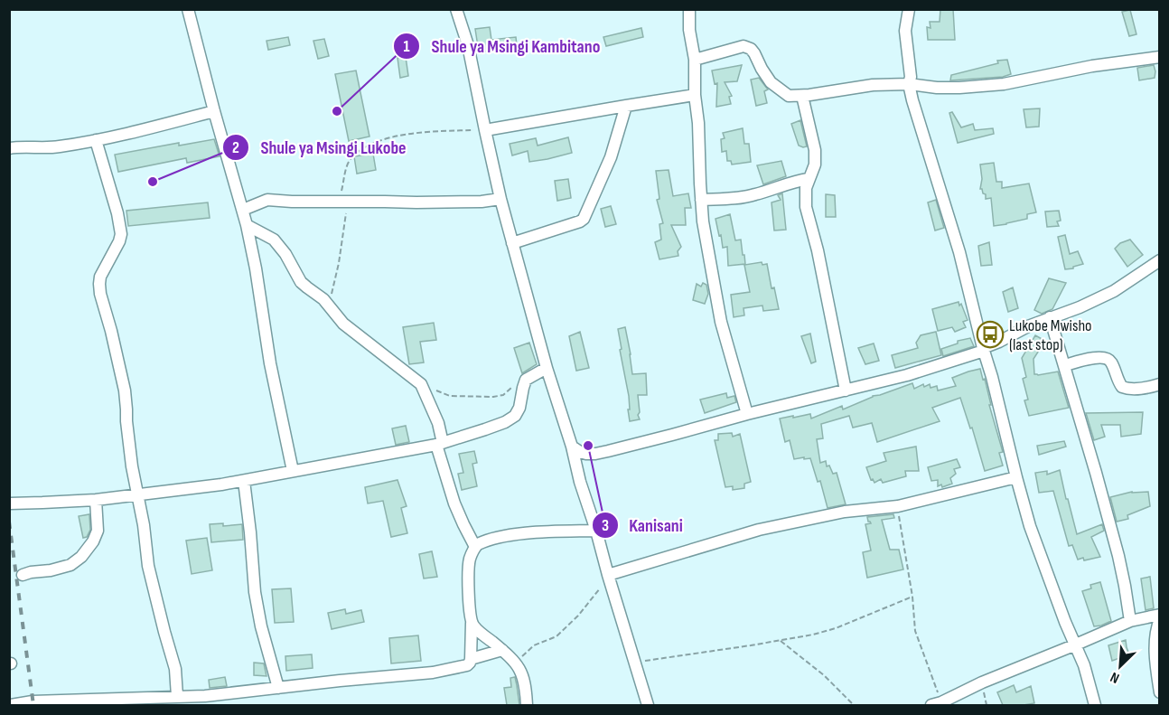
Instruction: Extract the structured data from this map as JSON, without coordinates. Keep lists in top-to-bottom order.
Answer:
{
  "places": {
    "other": ["Shule ya Msingi Kambitano", "Shule ya Msingi Lukobe", "Kanisani"],
    "bus stop": ["Lukobe Mwisho (last stop)"]
  },
  "north": "bottom left"
}
